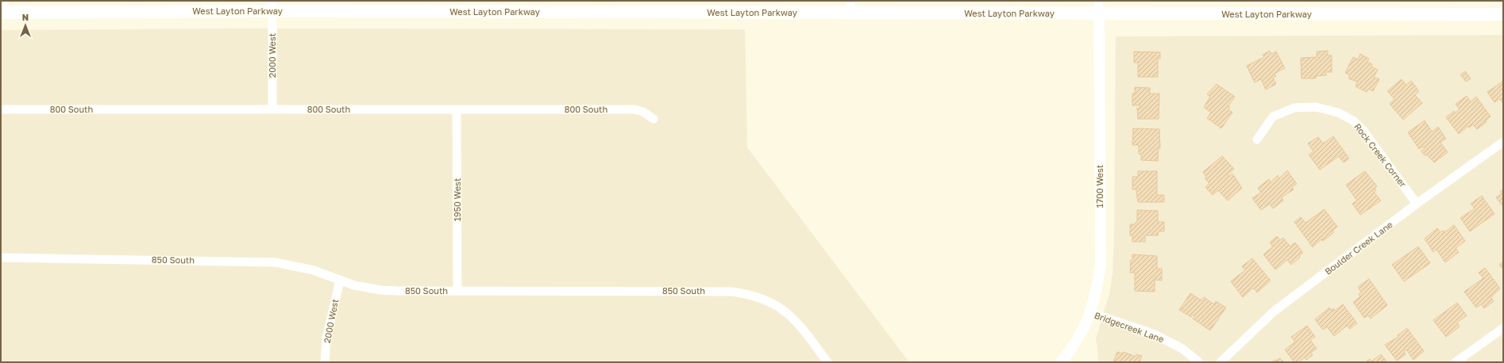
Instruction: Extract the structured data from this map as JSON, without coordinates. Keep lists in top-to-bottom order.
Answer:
{
  "streets": {
    "main road": ["West Layton Parkway"],
    "street": [
      "2000 West",
      "800 South",
      "Rock Creek Corner",
      "1700 West",
      "1950 West",
      "Boulder Creek Lane",
      "850 South",
      "Bridgecreek Lane"
    ]
  },
  "crossings": [
    ["West Layton Parkway", "2000 West"],
    ["West Layton Parkway", "1700 West"],
    ["2000 West", "800 South"],
    ["2000 West", "850 South"],
    ["800 South", "1950 West"],
    ["Rock Creek Corner", "Boulder Creek Lane"],
    ["1700 West", "Bridgecreek Lane"],
    ["1950 West", "850 South"]
  ],
  "north": "top"
}
